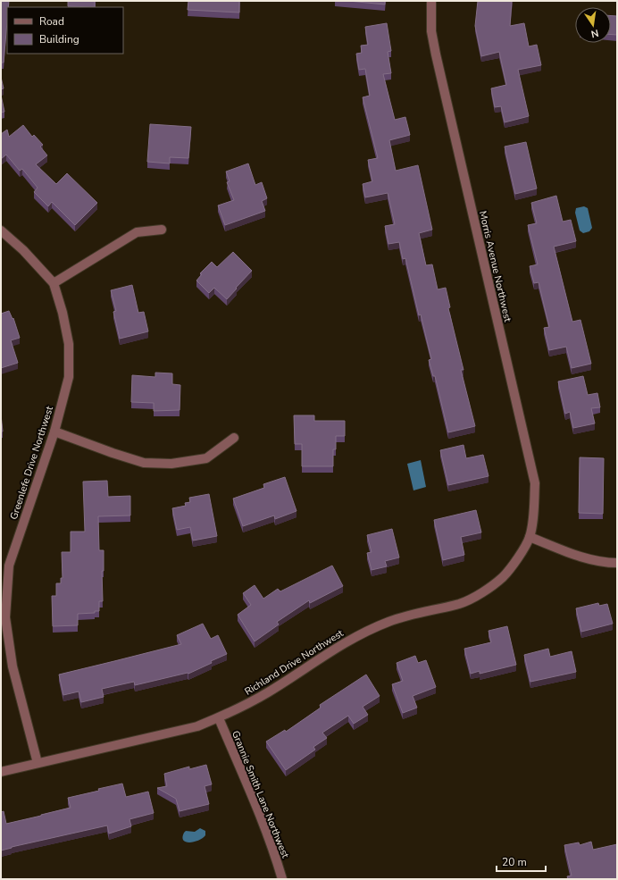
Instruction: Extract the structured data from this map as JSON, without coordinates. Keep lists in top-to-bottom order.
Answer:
{
  "streets": {
    "street": [
      "Morris Avenue Northwest",
      "Greenlefe Drive Northwest",
      "Richland Drive Northwest",
      "Grannie Smith Lane Northwest"
    ]
  },
  "crossings": [
    ["Morris Avenue Northwest", "Richland Drive Northwest"],
    ["Greenlefe Drive Northwest", "Richland Drive Northwest"],
    ["Richland Drive Northwest", "Grannie Smith Lane Northwest"]
  ],
  "legend": ["Road", "Building"],
  "scale_bar": "20 m",
  "north": "bottom"
}
